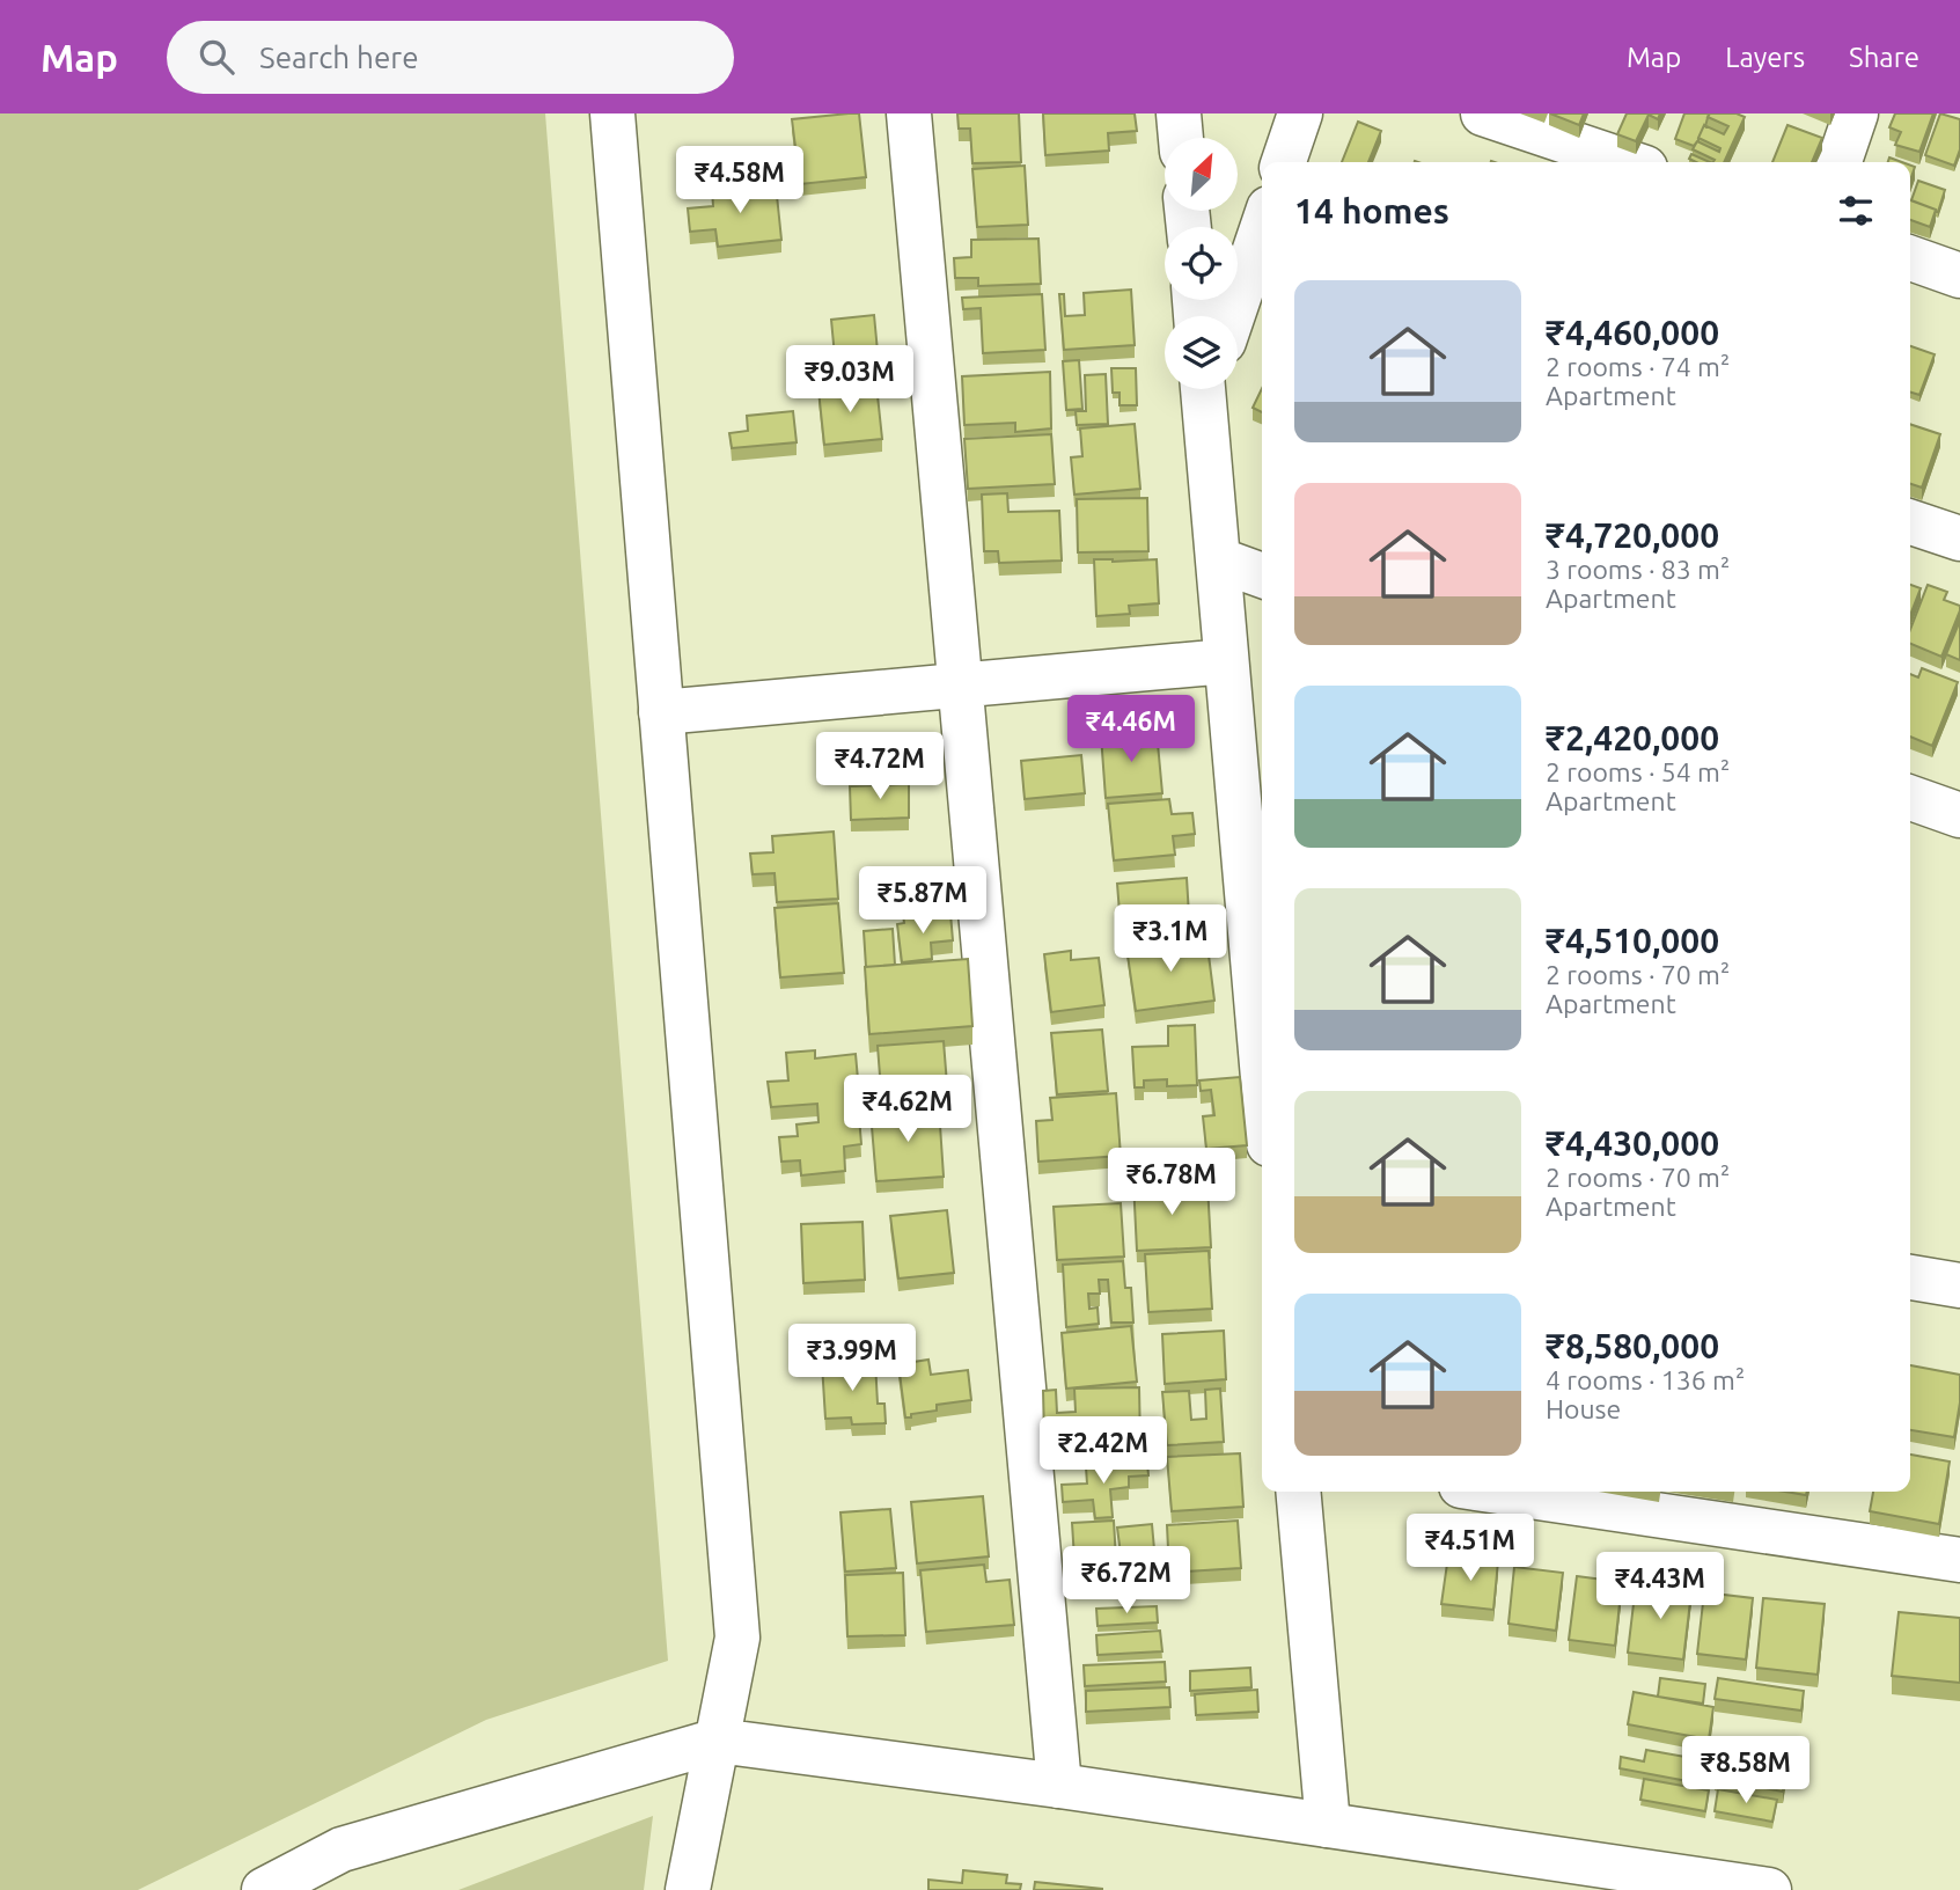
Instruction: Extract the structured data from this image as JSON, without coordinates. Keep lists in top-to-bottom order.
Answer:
{
  "north": "top right",
  "page": {
    "header": "Map",
    "search": "Search here",
    "nav": ["Map", "Layers", "Share"],
    "price": [
      "₹4.58M",
      "₹9.03M",
      "₹4.46M",
      "₹4.72M",
      "₹5.87M",
      "₹3.1M",
      "₹4.62M",
      "₹6.78M",
      "₹3.99M",
      "₹2.42M",
      "₹4.51M",
      "₹6.72M",
      "₹4.43M",
      "₹8.58M"
    ],
    "heading": "14 homes",
    "list": [
      {
        "name": "₹4,460,000",
        "note": "2 rooms · 74 m² · Apartment"
      },
      {
        "name": "₹4,720,000",
        "note": "3 rooms · 83 m² · Apartment"
      },
      {
        "name": "₹2,420,000",
        "note": "2 rooms · 54 m² · Apartment"
      },
      {
        "name": "₹4,510,000",
        "note": "2 rooms · 70 m² · Apartment"
      },
      {
        "name": "₹4,430,000",
        "note": "2 rooms · 70 m² · Apartment"
      },
      {
        "name": "₹8,580,000",
        "note": "4 rooms · 136 m² · House"
      }
    ]
  }
}
